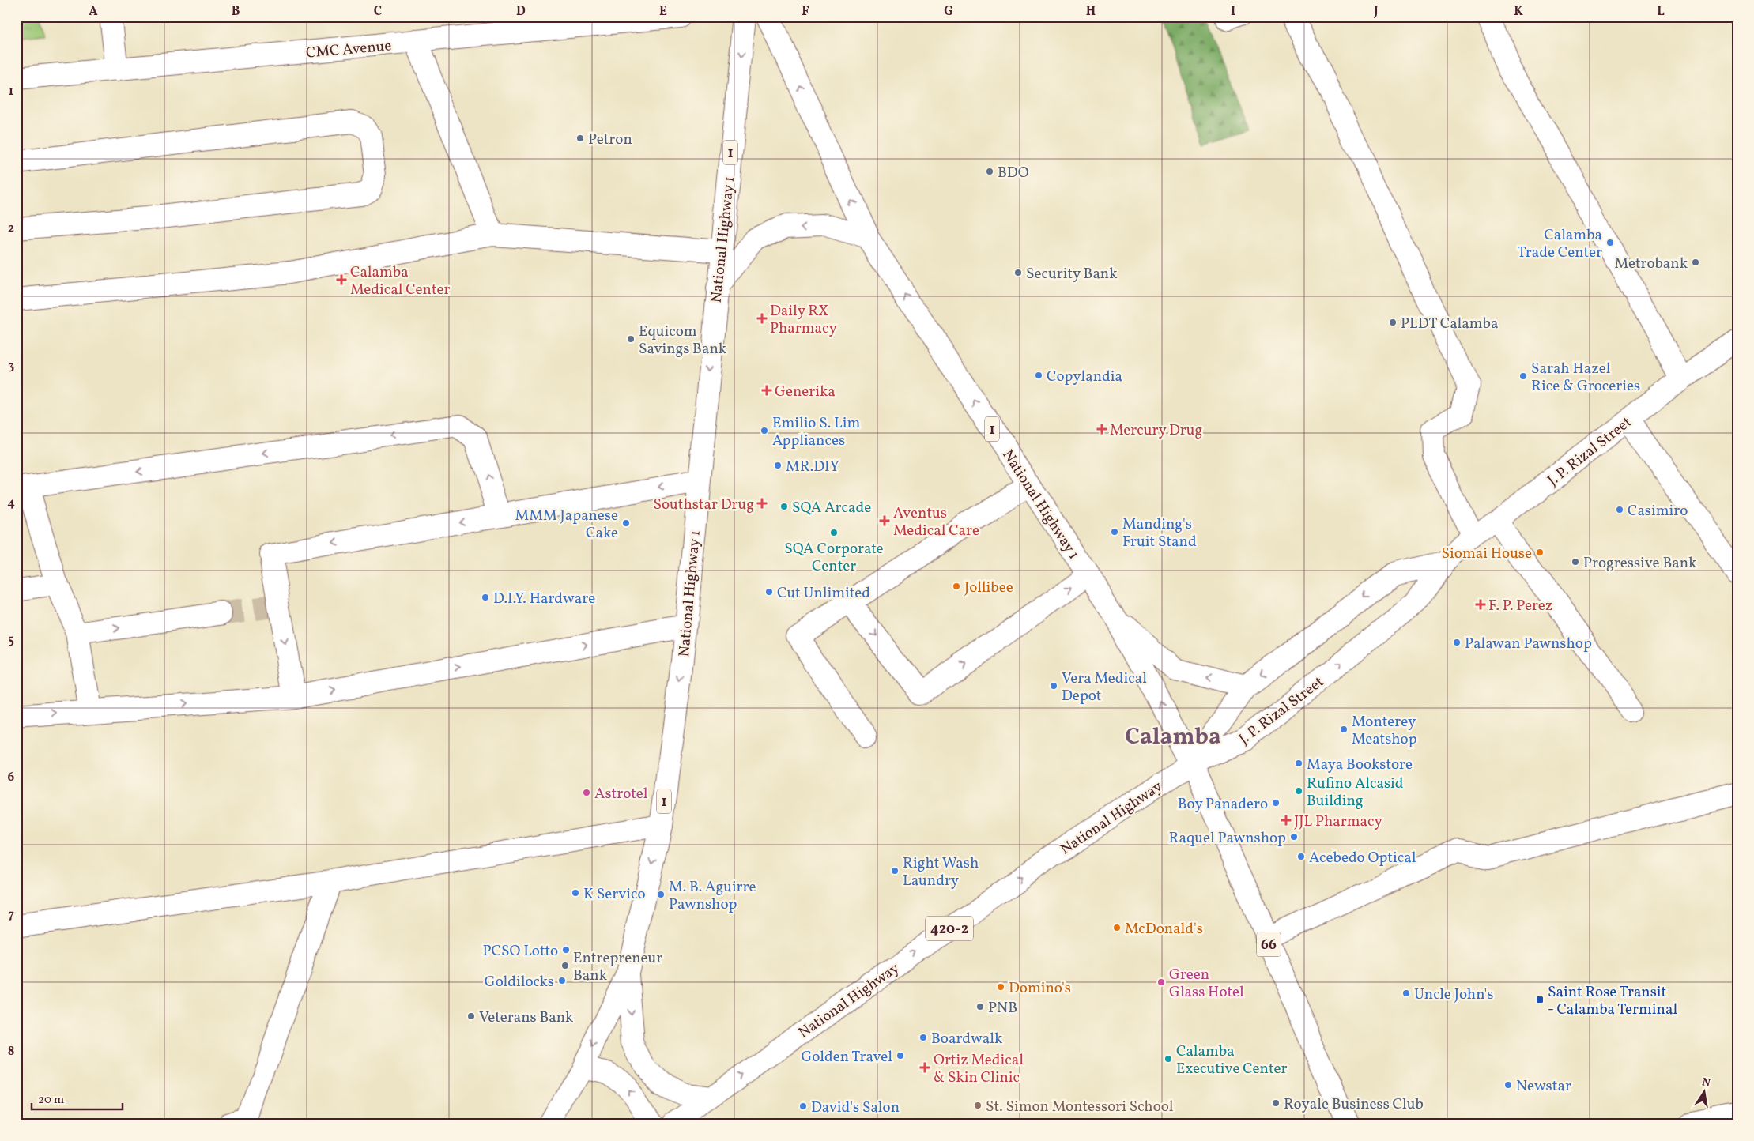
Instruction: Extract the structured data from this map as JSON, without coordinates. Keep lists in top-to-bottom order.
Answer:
{
  "streets": {
    "main road": [
      "CMC Avenue",
      "1",
      "National Highway 1",
      "J. P. Rizal Street",
      "National Highway",
      "420-2",
      "66"
    ]
  },
  "crossings": [
    ["1", "National Highway 1"],
    ["1", "National Highway"],
    ["National Highway 1", "J. P. Rizal Street"],
    ["National Highway 1", "National Highway"],
    ["National Highway 1", "66"],
    ["J. P. Rizal Street", "National Highway"],
    ["J. P. Rizal Street", "66"],
    ["National Highway", "66"]
  ],
  "one_way": ["National Highway"],
  "districts": ["Calamba"],
  "places": {
    "other": [
      "Petron",
      "BDO",
      "Calamba Trade Center",
      "Metrobank",
      "Security Bank",
      "PLDT Calamba",
      "Equicom Savings Bank",
      "Copylandia",
      "Sarah Hazel Rice & Groceries",
      "Emilio S. Lim Appliances",
      "MR.DIY",
      "SQA Arcade",
      "Casimiro",
      "MMM Japanese Cake",
      "Manding's Fruit Stand",
      "SQA Corporate Center",
      "Siomai House",
      "Progressive Bank",
      "Jollibee",
      "Cut Unlimited",
      "D.I.Y. Hardware",
      "Palawan Pawnshop",
      "Vera Medical Depot",
      "Monterey Meatshop",
      "Maya Bookstore",
      "Rufino Alcasid Building",
      "Astrotel",
      "Boy Panadero",
      "Raquel Pawnshop",
      "Acebedo Optical",
      "Right Wash Laundry",
      "K Servico",
      "M. B. Aguirre Pawnshop",
      "McDonald's",
      "PCSO Lotto",
      "Entrepreneur Bank",
      "Goldilocks",
      "Green Glass Hotel",
      "Domino's",
      "Uncle John's",
      "PNB",
      "Veterans Bank",
      "Boardwalk",
      "Golden Travel",
      "Calamba Executive Center",
      "Newstar",
      "Royale Business Club",
      "St. Simon Montessori School",
      "David's Salon"
    ],
    "health": [
      "Calamba Medical Center",
      "Daily RX Pharmacy",
      "Generika",
      "Mercury Drug",
      "Southstar Drug",
      "Aventus Medical Care",
      "F. P. Perez",
      "JJL Pharmacy",
      "Ortiz Medical & Skin Clinic"
    ],
    "transit": ["Saint Rose Transit - Calamba Terminal"]
  },
  "scale_bar": "20 m",
  "north": "top",
  "grid": {
    "columns": [
      "A",
      "B",
      "C",
      "D",
      "E",
      "F",
      "G",
      "H",
      "I",
      "J",
      "K",
      "L"
    ],
    "rows": [
      "1",
      "2",
      "3",
      "4",
      "5",
      "6",
      "7",
      "8"
    ]
  }
}
